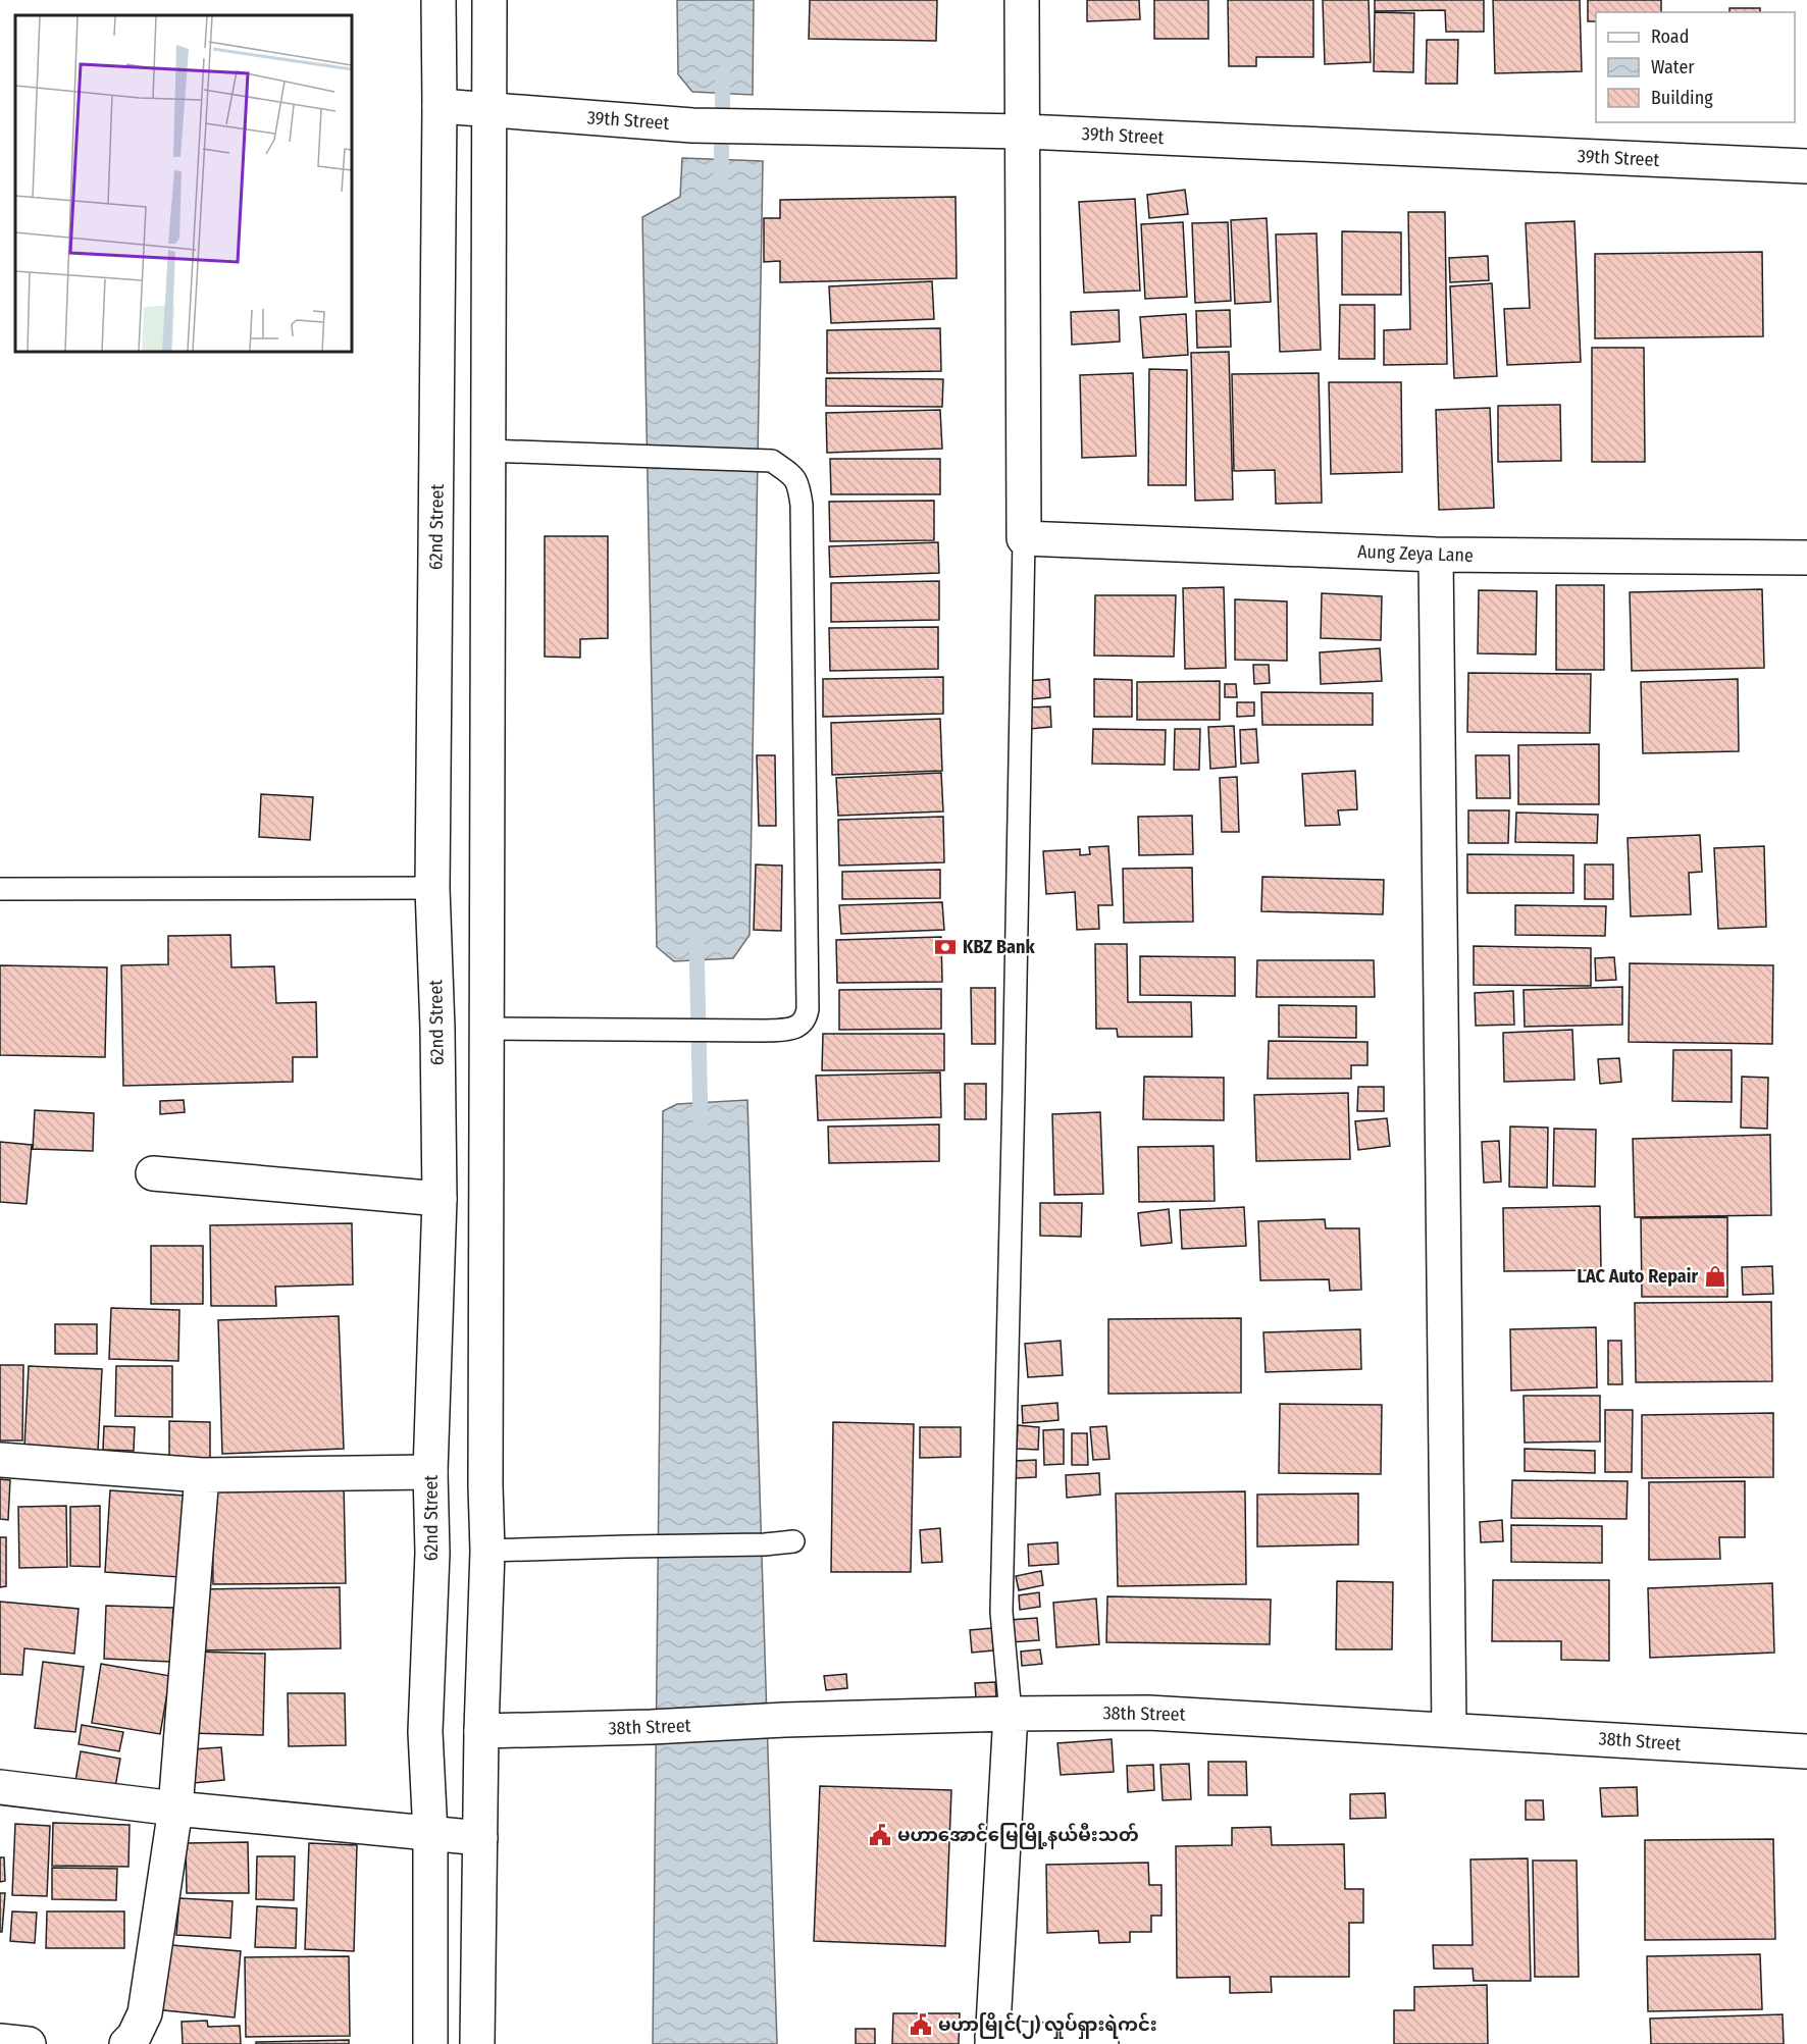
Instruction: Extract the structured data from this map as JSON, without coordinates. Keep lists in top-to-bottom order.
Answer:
{
  "streets": {
    "street": [
      "39th Street",
      "62nd Street",
      "Aung Zeya Lane",
      "38th Street"
    ]
  },
  "crossings": [
    ["39th Street", "62nd Street"]
  ],
  "places": {
    "bank": ["KBZ Bank"],
    "shop": ["LAC Auto Repair"],
    "public building": ["မဟာအောင်မြေမြို့နယ်မီးသတ်", "မဟာမြိုင်(၂) လှုပ်ရှားရဲကင်း"]
  },
  "legend": ["Road", "Water", "Building"]
}
